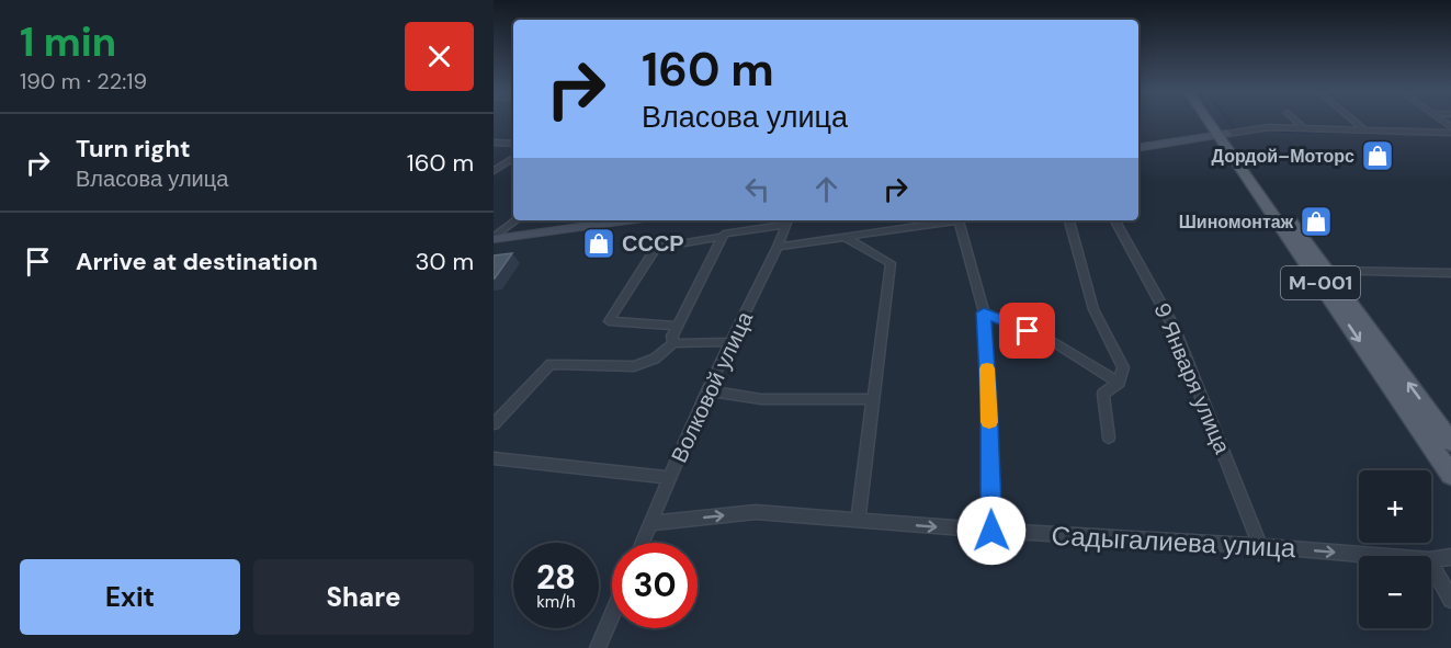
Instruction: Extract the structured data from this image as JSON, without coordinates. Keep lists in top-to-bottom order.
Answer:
{
  "streets": {
    "main road": ["M-001"],
    "street": ["9 Января улица", "Волковой улица", "Садыгалиева улица"]
  },
  "crossings": [
    ["9 Января улица", "Садыгалиева улица"],
    ["Волковой улица", "Садыгалиева улица"]
  ],
  "one_way": ["Садыгалиева улица"],
  "places": {
    "shop": ["Дордой–Моторс", "Шиномонтаж", "СССР"]
  },
  "page": {
    "heading": ["1 min", "190 m · 22:19"],
    "turn": ["160 m", "Власова улица"],
    "list": [
      {
        "name": "Turn right",
        "note": "Власова улица",
        "value": "160 m"
      },
      {
        "name": "Arrive at destination",
        "value": "30 m"
      }
    ],
    "map_buttons": ["+", "−"],
    "speed": "28 km/h",
    "limit": "30",
    "buttons": ["Exit", "Share"]
  }
}
